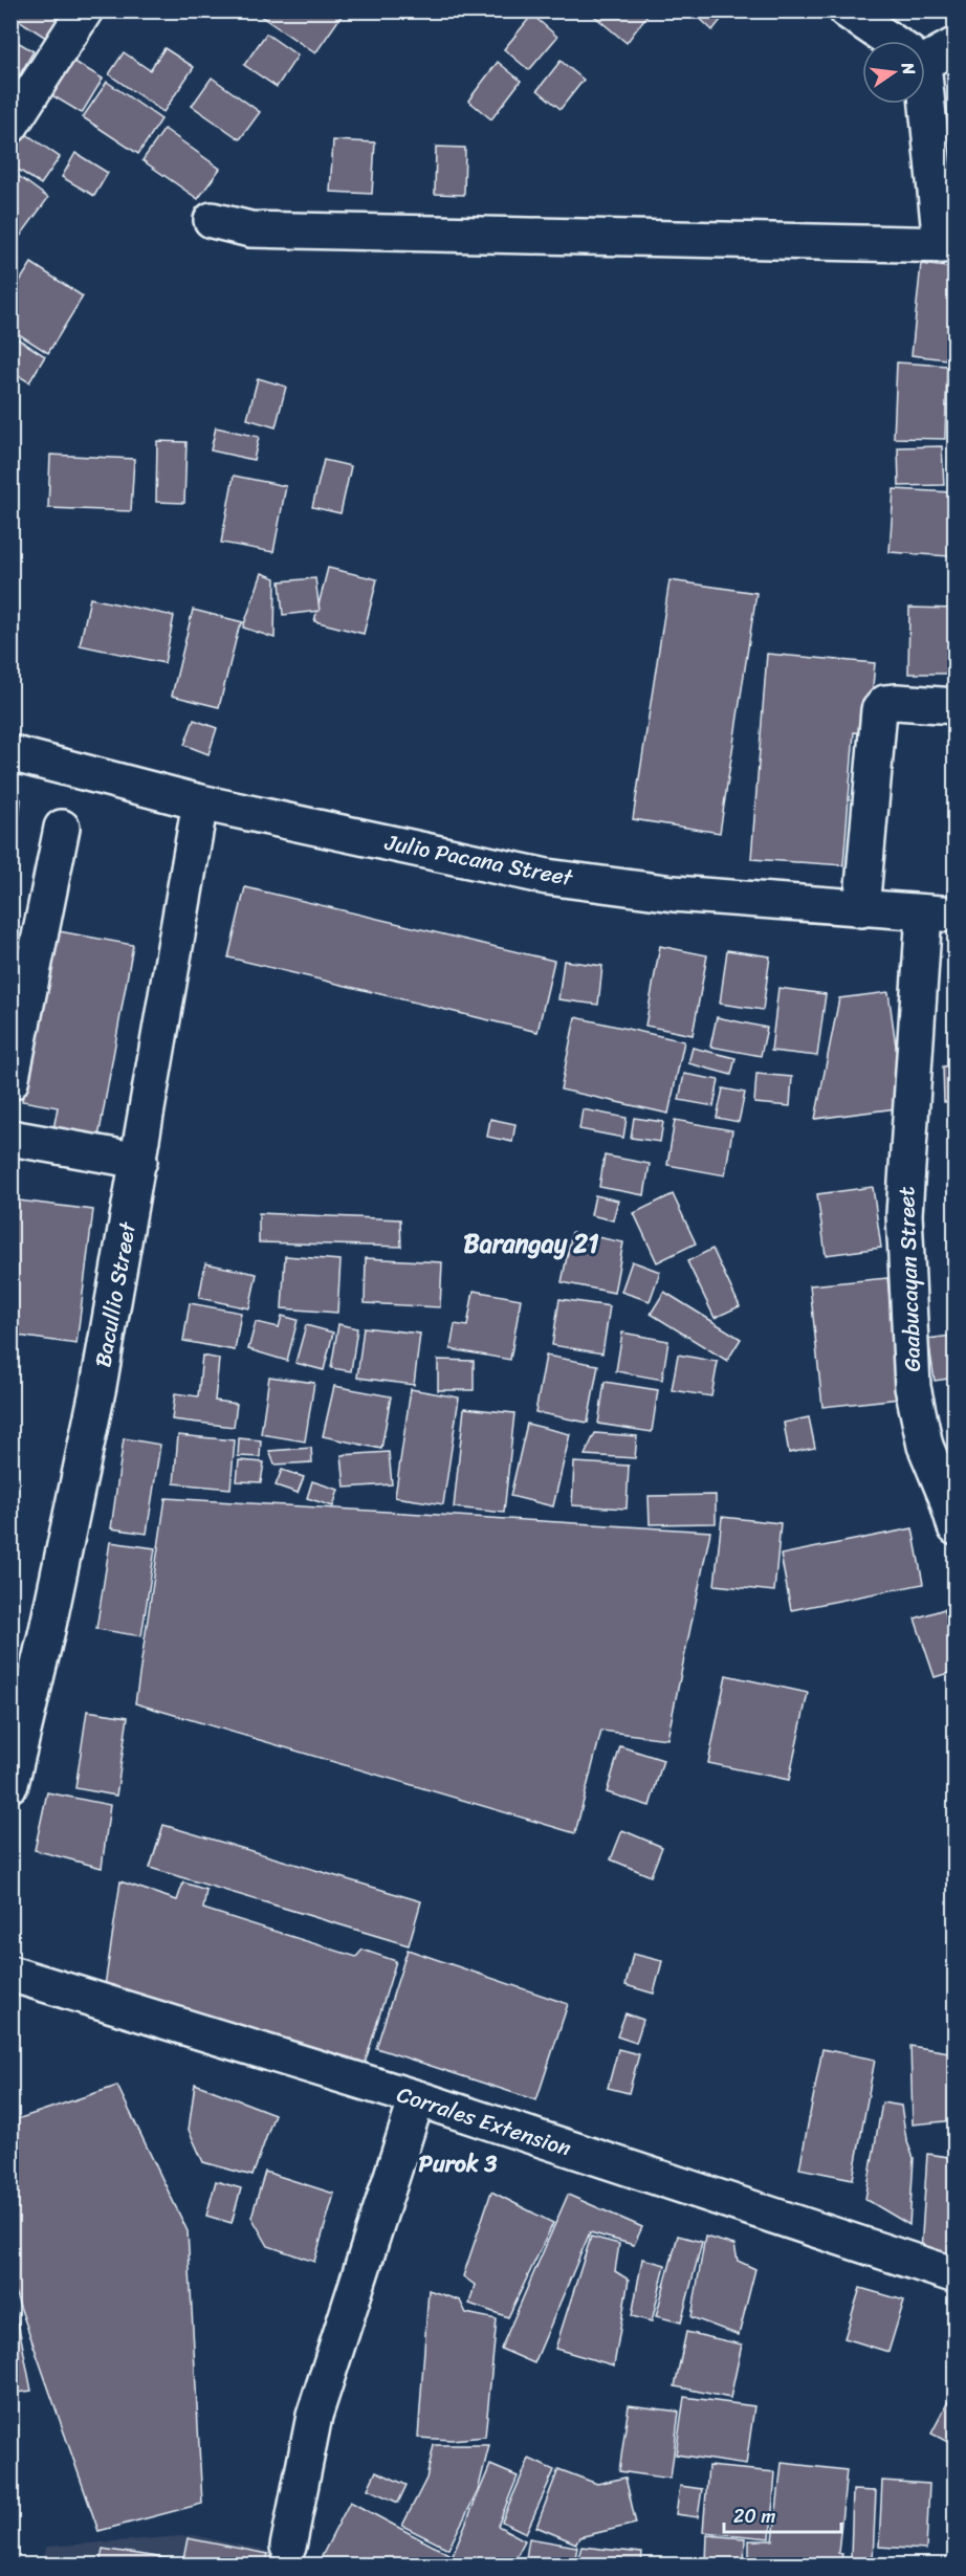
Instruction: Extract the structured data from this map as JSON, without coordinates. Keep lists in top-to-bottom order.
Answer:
{
  "streets": {
    "main road": [
      "Julio Pacana Street",
      "Gaabucayan Street",
      "Bacullio Street",
      "Corrales Extension"
    ]
  },
  "crossings": [
    ["Julio Pacana Street", "Gaabucayan Street"],
    ["Julio Pacana Street", "Bacullio Street"]
  ],
  "districts": ["Barangay 21", "Purok 3"],
  "scale_bar": "20 m",
  "north": "right"
}
